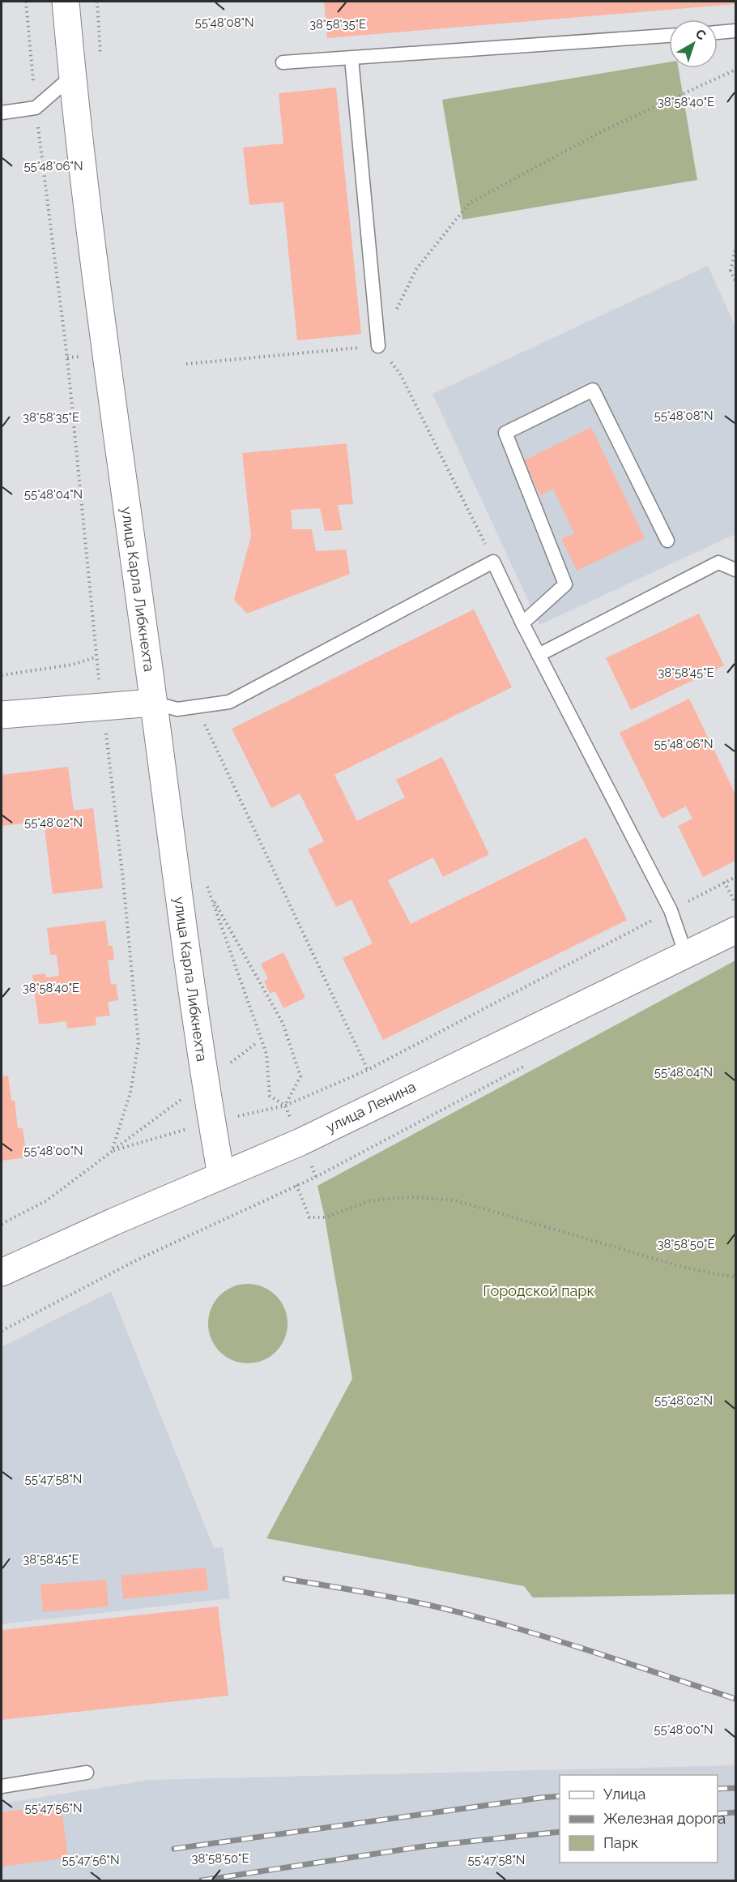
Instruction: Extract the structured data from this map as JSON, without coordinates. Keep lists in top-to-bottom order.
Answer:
{
  "streets": {
    "main road": ["улица Карла Либкнехта", "улица Ленина"]
  },
  "crossings": [
    ["улица Карла Либкнехта", "улица Ленина"]
  ],
  "parks": ["Городской парк"],
  "legend": ["Улица", "Железная дорога", "Парк"],
  "north": "top right",
  "coordinates": [
    "55°48'08\"N",
    "38°58'35\"E",
    "38°58'40\"E",
    "55°48'06\"N",
    "55°48'04\"N",
    "38°58'45\"E",
    "55°48'02\"N",
    "55°48'00\"N",
    "38°58'50\"E",
    "55°47'58\"N",
    "55°47'56\"N"
  ]
}
